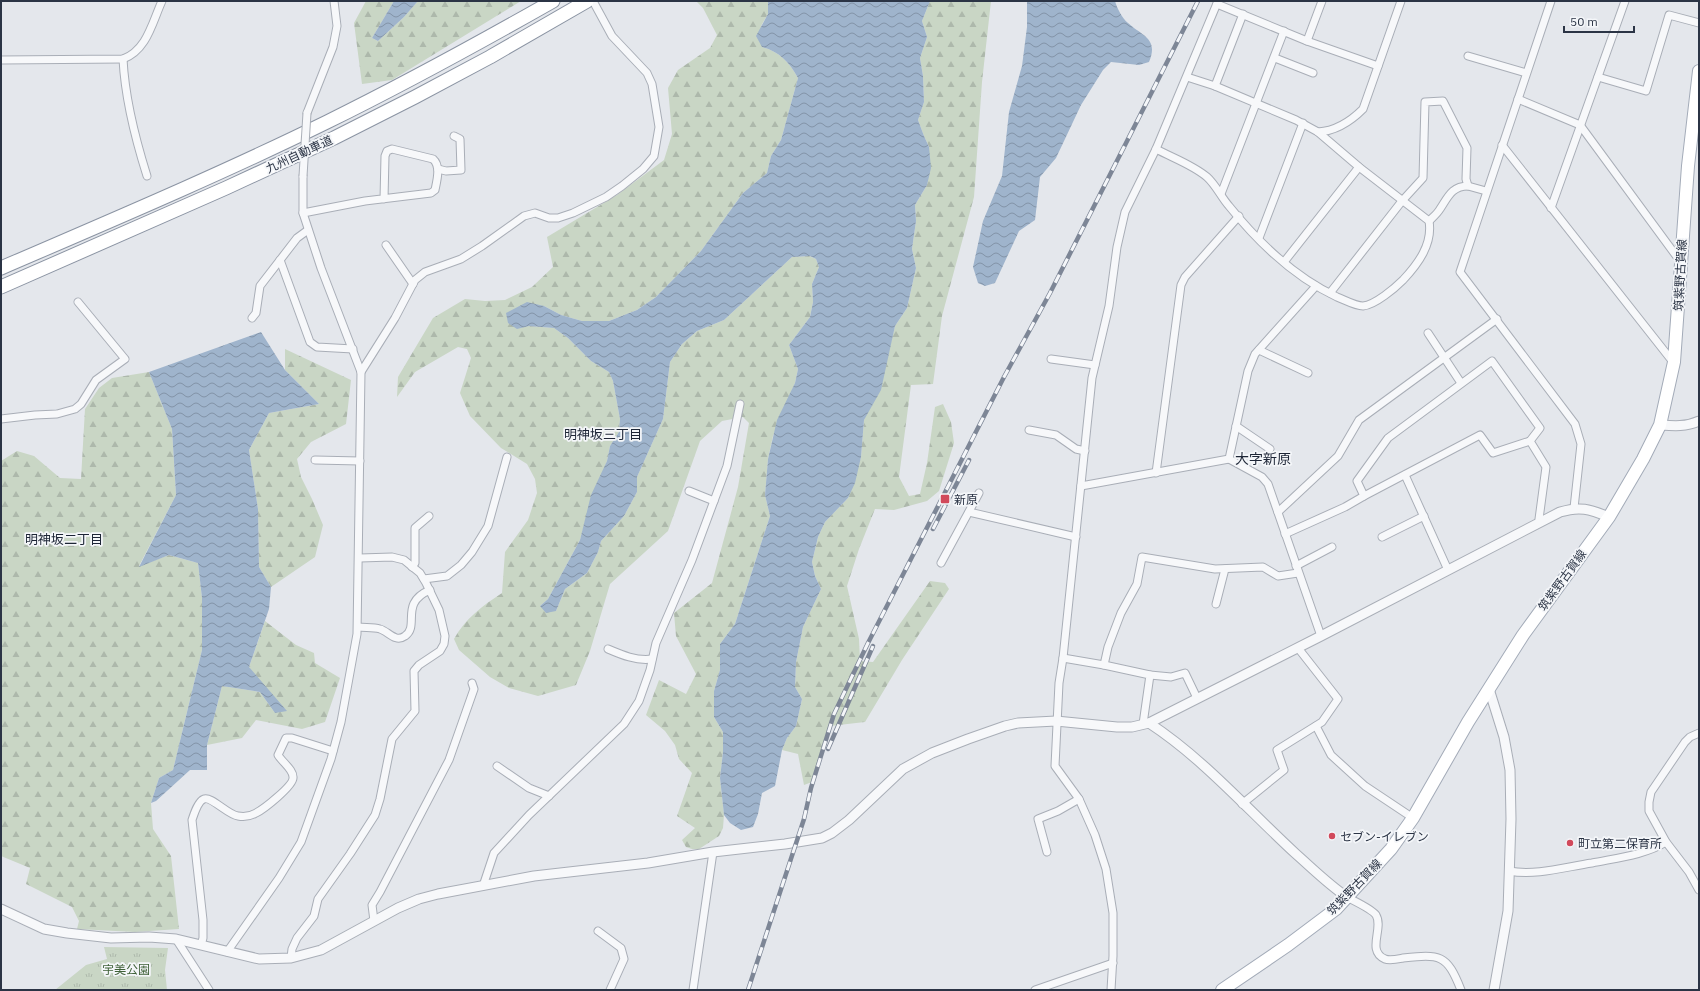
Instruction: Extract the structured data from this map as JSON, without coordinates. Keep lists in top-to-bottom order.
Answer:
{
  "streets": {
    "highway": ["九州自動車道"],
    "main road": ["筑紫野古賀線"]
  },
  "districts": ["明神坂三丁目", "大字新原", "明神坂二丁目"],
  "parks": ["宇美公園"],
  "places": {
    "transit": ["新原"],
    "other": ["セブン-イレブン", "町立第二保育所"]
  },
  "scale_bar": "50 m"
}
